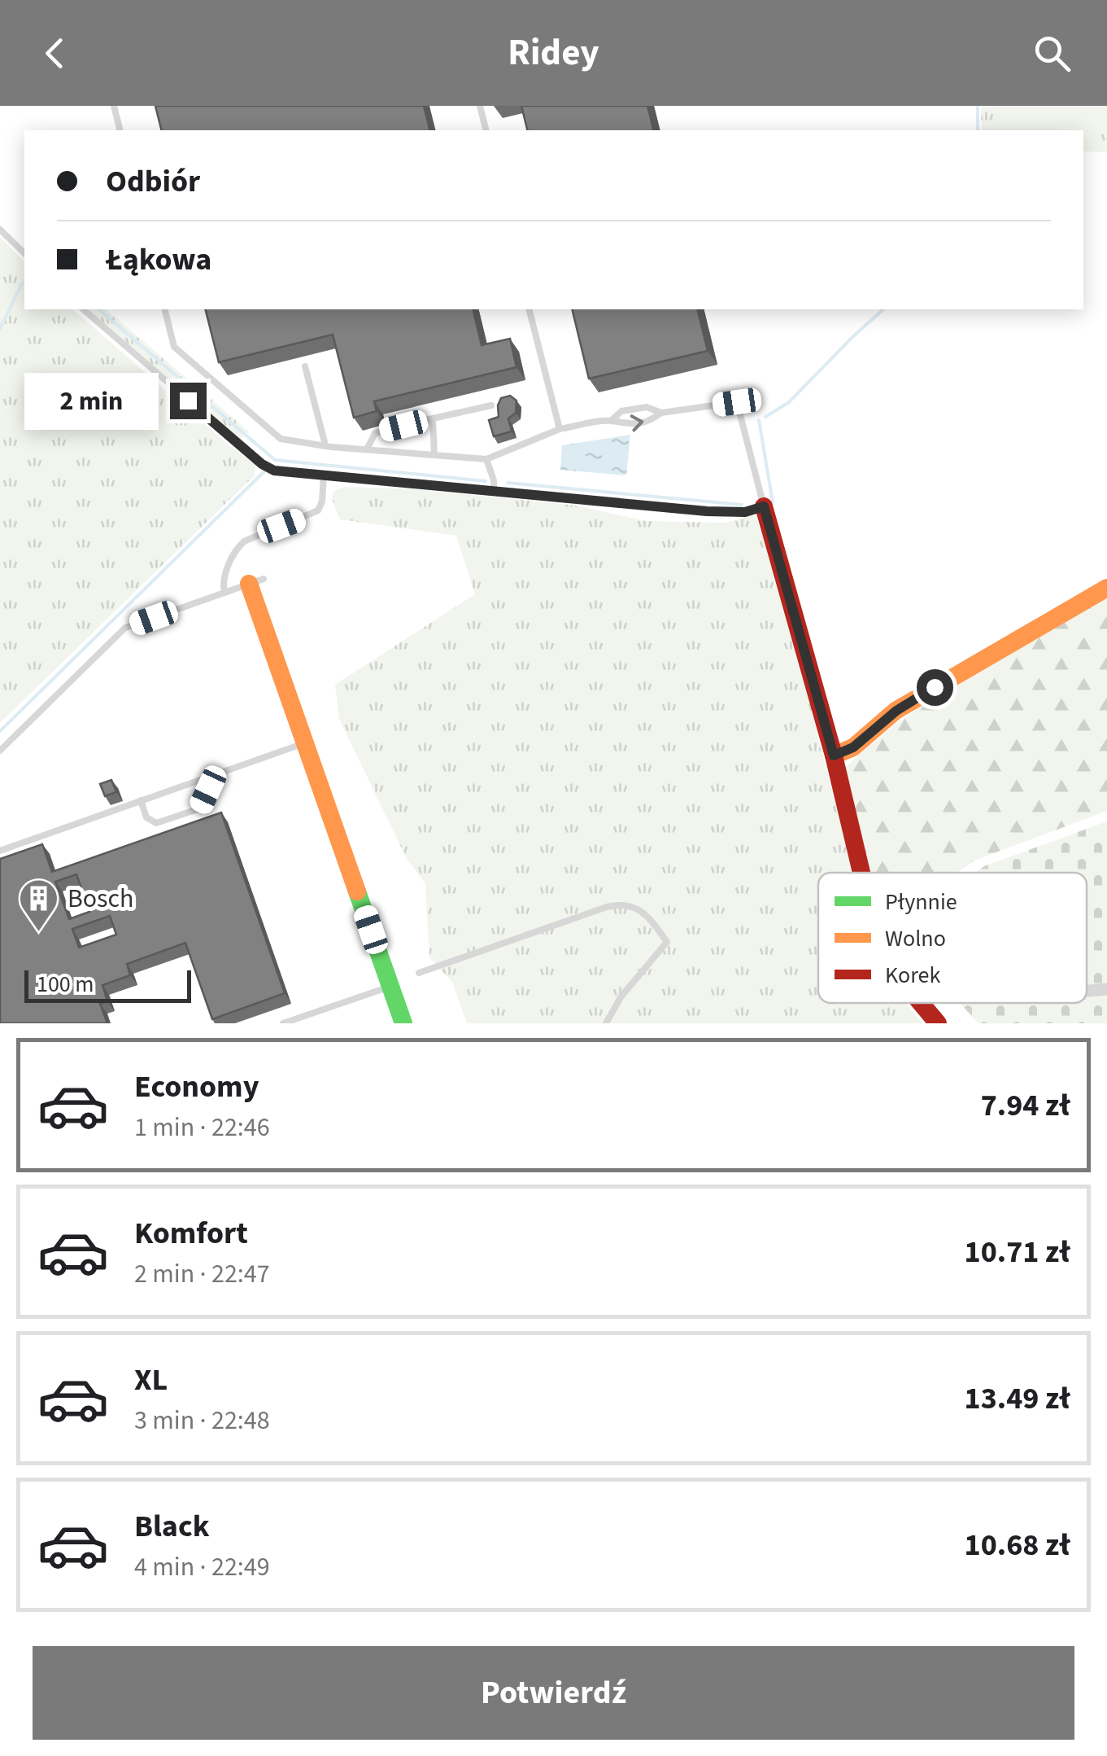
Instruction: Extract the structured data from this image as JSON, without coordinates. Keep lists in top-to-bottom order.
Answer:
{
  "places": {
    "building": ["Bosch"]
  },
  "legend": ["Płynnie", "Wolno", "Korek"],
  "scale_bar": "100 m",
  "page": {
    "header": "Ridey",
    "banner": ["Odbiór", "Łąkowa"],
    "bubble": "2 min",
    "scale": "100 m",
    "list": [
      {
        "name": "Economy",
        "note": "1 min · 22:46",
        "value": "7.94 zł"
      },
      {
        "name": "Komfort",
        "note": "2 min · 22:47",
        "value": "10.71 zł"
      },
      {
        "name": "XL",
        "note": "3 min · 22:48",
        "value": "13.49 zł"
      },
      {
        "name": "Black",
        "note": "4 min · 22:49",
        "value": "10.68 zł"
      }
    ],
    "buttons": "Potwierdź"
  }
}
